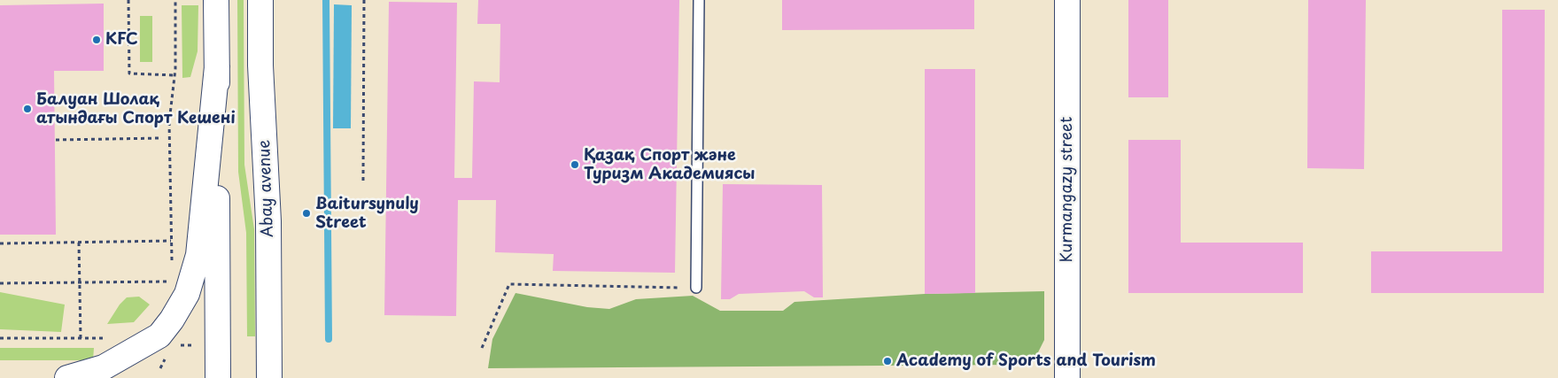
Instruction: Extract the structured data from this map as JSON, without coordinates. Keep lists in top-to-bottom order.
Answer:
{
  "streets": {
    "main road": ["Abay avenue", "Kurmangazy street"]
  },
  "places": [
    "KFC",
    "Балуан Шолақ атындағы Спорт Кешені",
    "Қазақ Спорт және Туризм Академиясы",
    "Baitursynuly Street",
    "Academy of Sports and Tourism"
  ]
}
